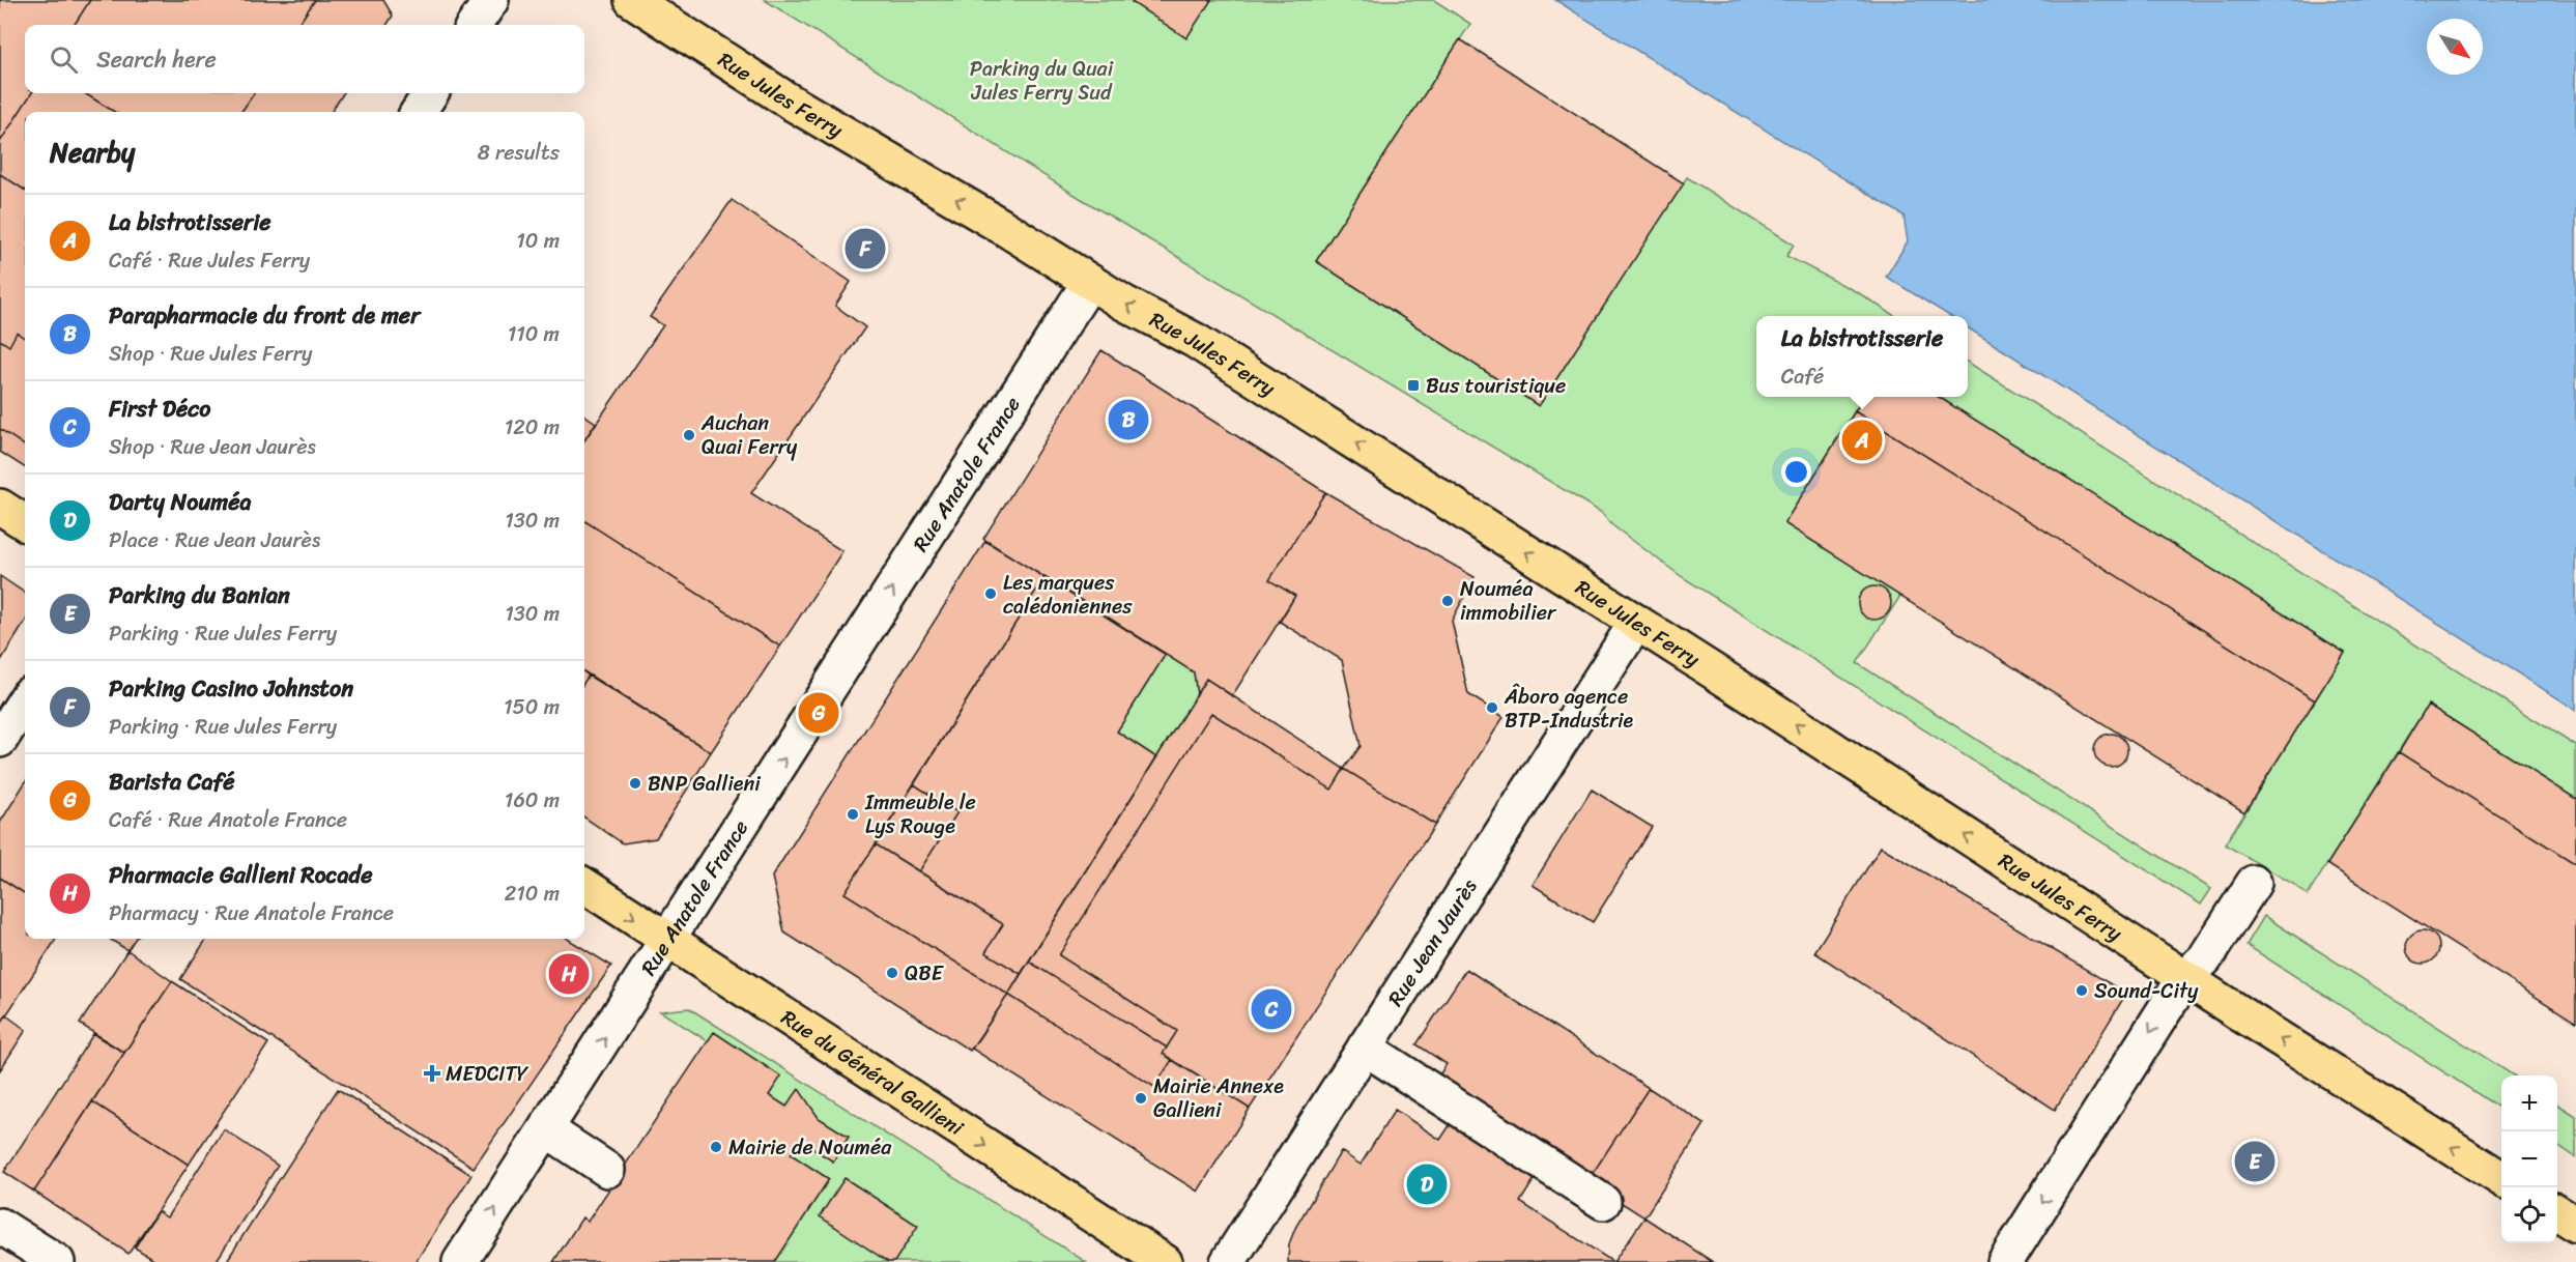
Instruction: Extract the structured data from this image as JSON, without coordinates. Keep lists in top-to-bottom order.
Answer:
{
  "streets": {
    "main road": ["Rue Jules Ferry", "Rue du Général Gallieni"],
    "street": ["Rue Anatole France", "Rue Jean Jaurès"]
  },
  "crossings": [
    ["Rue Jules Ferry", "Rue Anatole France"],
    ["Rue Jules Ferry", "Rue Jean Jaurès"],
    ["Rue Anatole France", "Rue du Général Gallieni"]
  ],
  "one_way": ["Rue Jules Ferry", "Rue Anatole France", "Rue du Général Gallieni"],
  "parks": ["Parking du Quai Jules Ferry Sud"],
  "places": {
    "transit": ["Bus touristique"],
    "other": [
      "Auchan Quai Ferry",
      "Les marques calédoniennes",
      "Nouméa immobilier",
      "Âboro agence BTP-Industrie",
      "BNP Gallieni",
      "Immeuble le Lys Rouge",
      "QBE",
      "Sound-City",
      "Mairie Annexe Gallieni",
      "Mairie de Nouméa"
    ],
    "health": ["MEDCITY"]
  },
  "north": "bottom right",
  "page": {
    "search": "Search here",
    "heading": ["Nearby", "8 results"],
    "list": [
      {
        "mark": "A",
        "name": "La bistrotisserie",
        "note": "Café · Rue Jules Ferry",
        "value": "10 m"
      },
      {
        "mark": "B",
        "name": "Parapharmacie du front de mer",
        "note": "Shop · Rue Jules Ferry",
        "value": "110 m"
      },
      {
        "mark": "C",
        "name": "First Déco",
        "note": "Shop · Rue Jean Jaurès",
        "value": "120 m"
      },
      {
        "mark": "D",
        "name": "Darty Nouméa",
        "note": "Place · Rue Jean Jaurès",
        "value": "130 m"
      },
      {
        "mark": "E",
        "name": "Parking du Banian",
        "note": "Parking · Rue Jules Ferry",
        "value": "130 m"
      },
      {
        "mark": "F",
        "name": "Parking Casino Johnston",
        "note": "Parking · Rue Jules Ferry",
        "value": "150 m"
      },
      {
        "mark": "G",
        "name": "Barista Café",
        "note": "Café · Rue Anatole France",
        "value": "160 m"
      },
      {
        "mark": "H",
        "name": "Pharmacie Gallieni Rocade",
        "note": "Pharmacy · Rue Anatole France",
        "value": "210 m"
      }
    ],
    "pins": [
      "F",
      "B",
      "A",
      "G",
      "H",
      "C",
      "E",
      "D"
    ],
    "popup": ["La bistrotisserie", "Café"],
    "map_buttons": ["+", "−"]
  }
}
